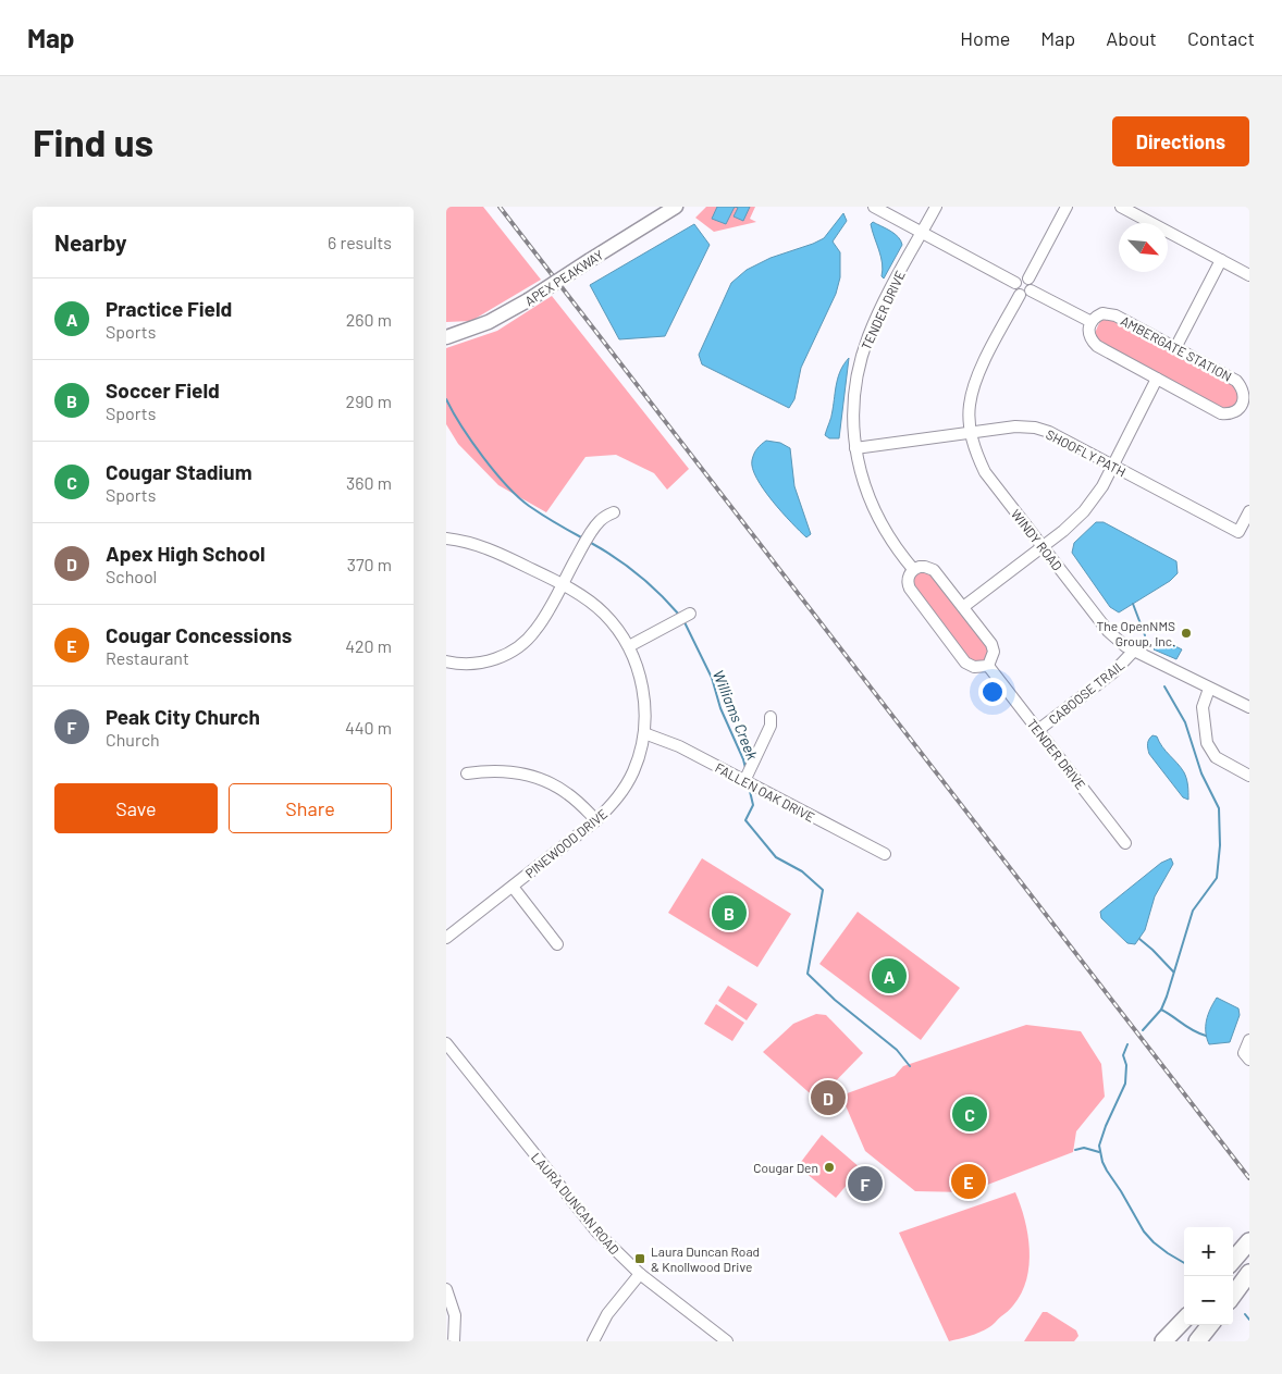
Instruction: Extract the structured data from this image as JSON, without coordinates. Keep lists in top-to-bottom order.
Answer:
{
  "streets": {
    "main road": ["APEX PEAKWAY"],
    "street": [
      "TENDER DRIVE",
      "AMBERGATE STATION",
      "SHOOFLY PATH",
      "WINDY ROAD",
      "CABOOSE TRAIL",
      "FALLEN OAK DRIVE",
      "PINEWOOD DRIVE",
      "LAURA DUNCAN ROAD"
    ]
  },
  "crossings": [
    ["TENDER DRIVE", "SHOOFLY PATH"],
    ["TENDER DRIVE", "CABOOSE TRAIL"],
    ["SHOOFLY PATH", "WINDY ROAD"],
    ["WINDY ROAD", "CABOOSE TRAIL"],
    ["FALLEN OAK DRIVE", "PINEWOOD DRIVE"]
  ],
  "water": ["Williams Creek"],
  "places": {
    "other": ["The OpenNMS Group, Inc.", "Cougar Den"],
    "transit": ["Laura Duncan Road & Knollwood Drive"]
  },
  "north": "bottom right",
  "page": {
    "header": "Map",
    "nav": [
      "Home",
      "Map",
      "About",
      "Contact"
    ],
    "buttons": [
      "Directions",
      ["Save", "Share"]
    ],
    "title": "Find us",
    "heading": ["Nearby", "6 results"],
    "list": [
      {
        "mark": "A",
        "name": "Practice Field",
        "note": "Sports",
        "value": "260 m"
      },
      {
        "mark": "B",
        "name": "Soccer Field",
        "note": "Sports",
        "value": "290 m"
      },
      {
        "mark": "C",
        "name": "Cougar Stadium",
        "note": "Sports",
        "value": "360 m"
      },
      {
        "mark": "D",
        "name": "Apex High School",
        "note": "School",
        "value": "370 m"
      },
      {
        "mark": "E",
        "name": "Cougar Concessions",
        "note": "Restaurant",
        "value": "420 m"
      },
      {
        "mark": "F",
        "name": "Peak City Church",
        "note": "Church",
        "value": "440 m"
      }
    ],
    "pins": [
      "B",
      "A",
      "D",
      "C",
      "E",
      "F"
    ],
    "map_buttons": ["+", "−"]
  }
}
